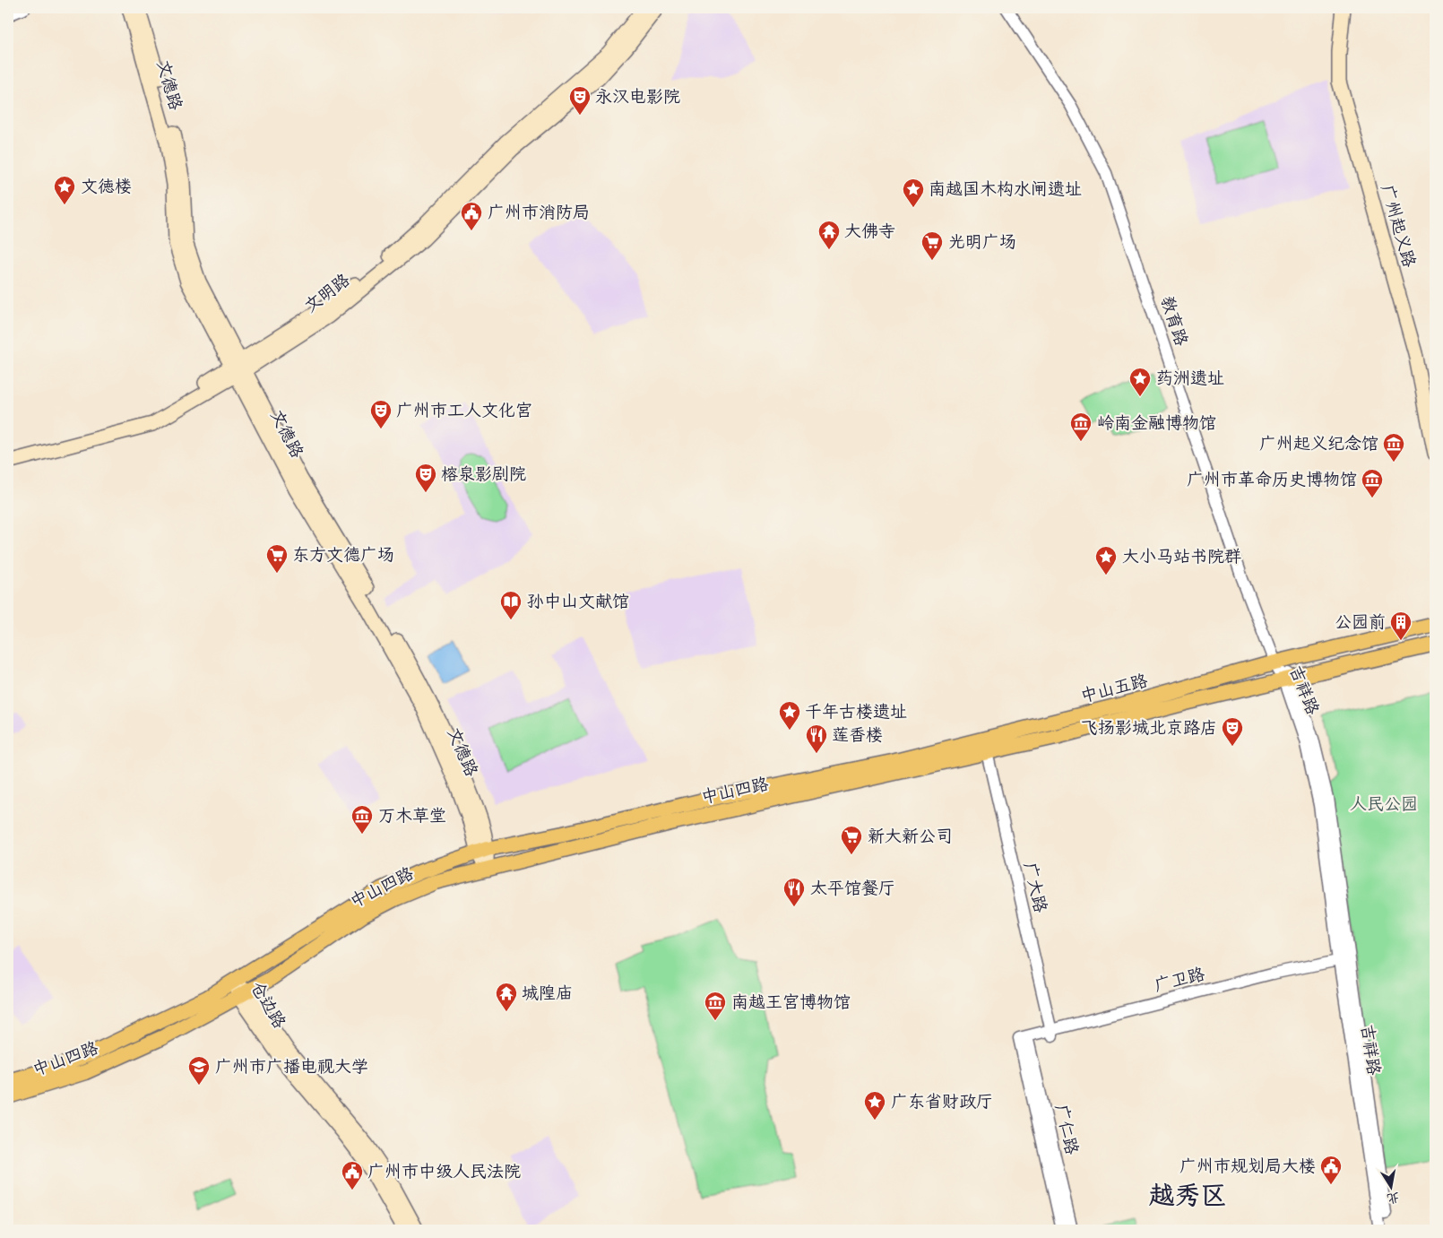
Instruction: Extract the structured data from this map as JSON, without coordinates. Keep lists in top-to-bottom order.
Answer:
{
  "streets": {
    "main road": [
      "文德路",
      "广州起义路",
      "文明路",
      "中山五路",
      "中山四路",
      "仓边路"
    ],
    "street": [
      "教育路",
      "吉祥路",
      "广大路",
      "广卫路",
      "广仁路"
    ]
  },
  "crossings": [
    ["文德路", "文明路"],
    ["文德路", "中山四路"],
    ["教育路", "中山五路"],
    ["教育路", "吉祥路"],
    ["中山五路", "吉祥路"],
    ["中山五路", "中山四路"],
    ["中山五路", "广大路"],
    ["吉祥路", "广卫路"],
    ["中山四路", "仓边路"],
    ["广大路", "广卫路"],
    ["广卫路", "广仁路"]
  ],
  "districts": ["越秀区"],
  "parks": ["人民公园"],
  "places": {
    "theatre": [
      "永汉电影院",
      "广州市工人文化宫",
      "榕泉影剧院",
      "飞扬影城北京路店"
    ],
    "place": [
      "文徳楼",
      "南越国木构水闸遗址",
      "药洲遗址",
      "大小马站书院群",
      "千年古楼遗址",
      "广东省财政厅"
    ],
    "public building": ["广州市消防局", "广州市规划局大楼", "广州市中级人民法院"],
    "temple": ["大佛寺", "城隍庙"],
    "supermarket": ["光明广场", "东方文德广场", "新大新公司"],
    "museum": [
      "岭南金融博物馆",
      "广州起义纪念馆",
      "广州市革命历史博物馆",
      "万木草堂",
      "南越王宫博物馆"
    ],
    "library": ["孙中山文献馆"],
    "building": ["公园前"],
    "restaurant": ["莲香楼", "太平馆餐厅"],
    "school or university": ["广州市广播电视大学"]
  },
  "north": "bottom"
}
